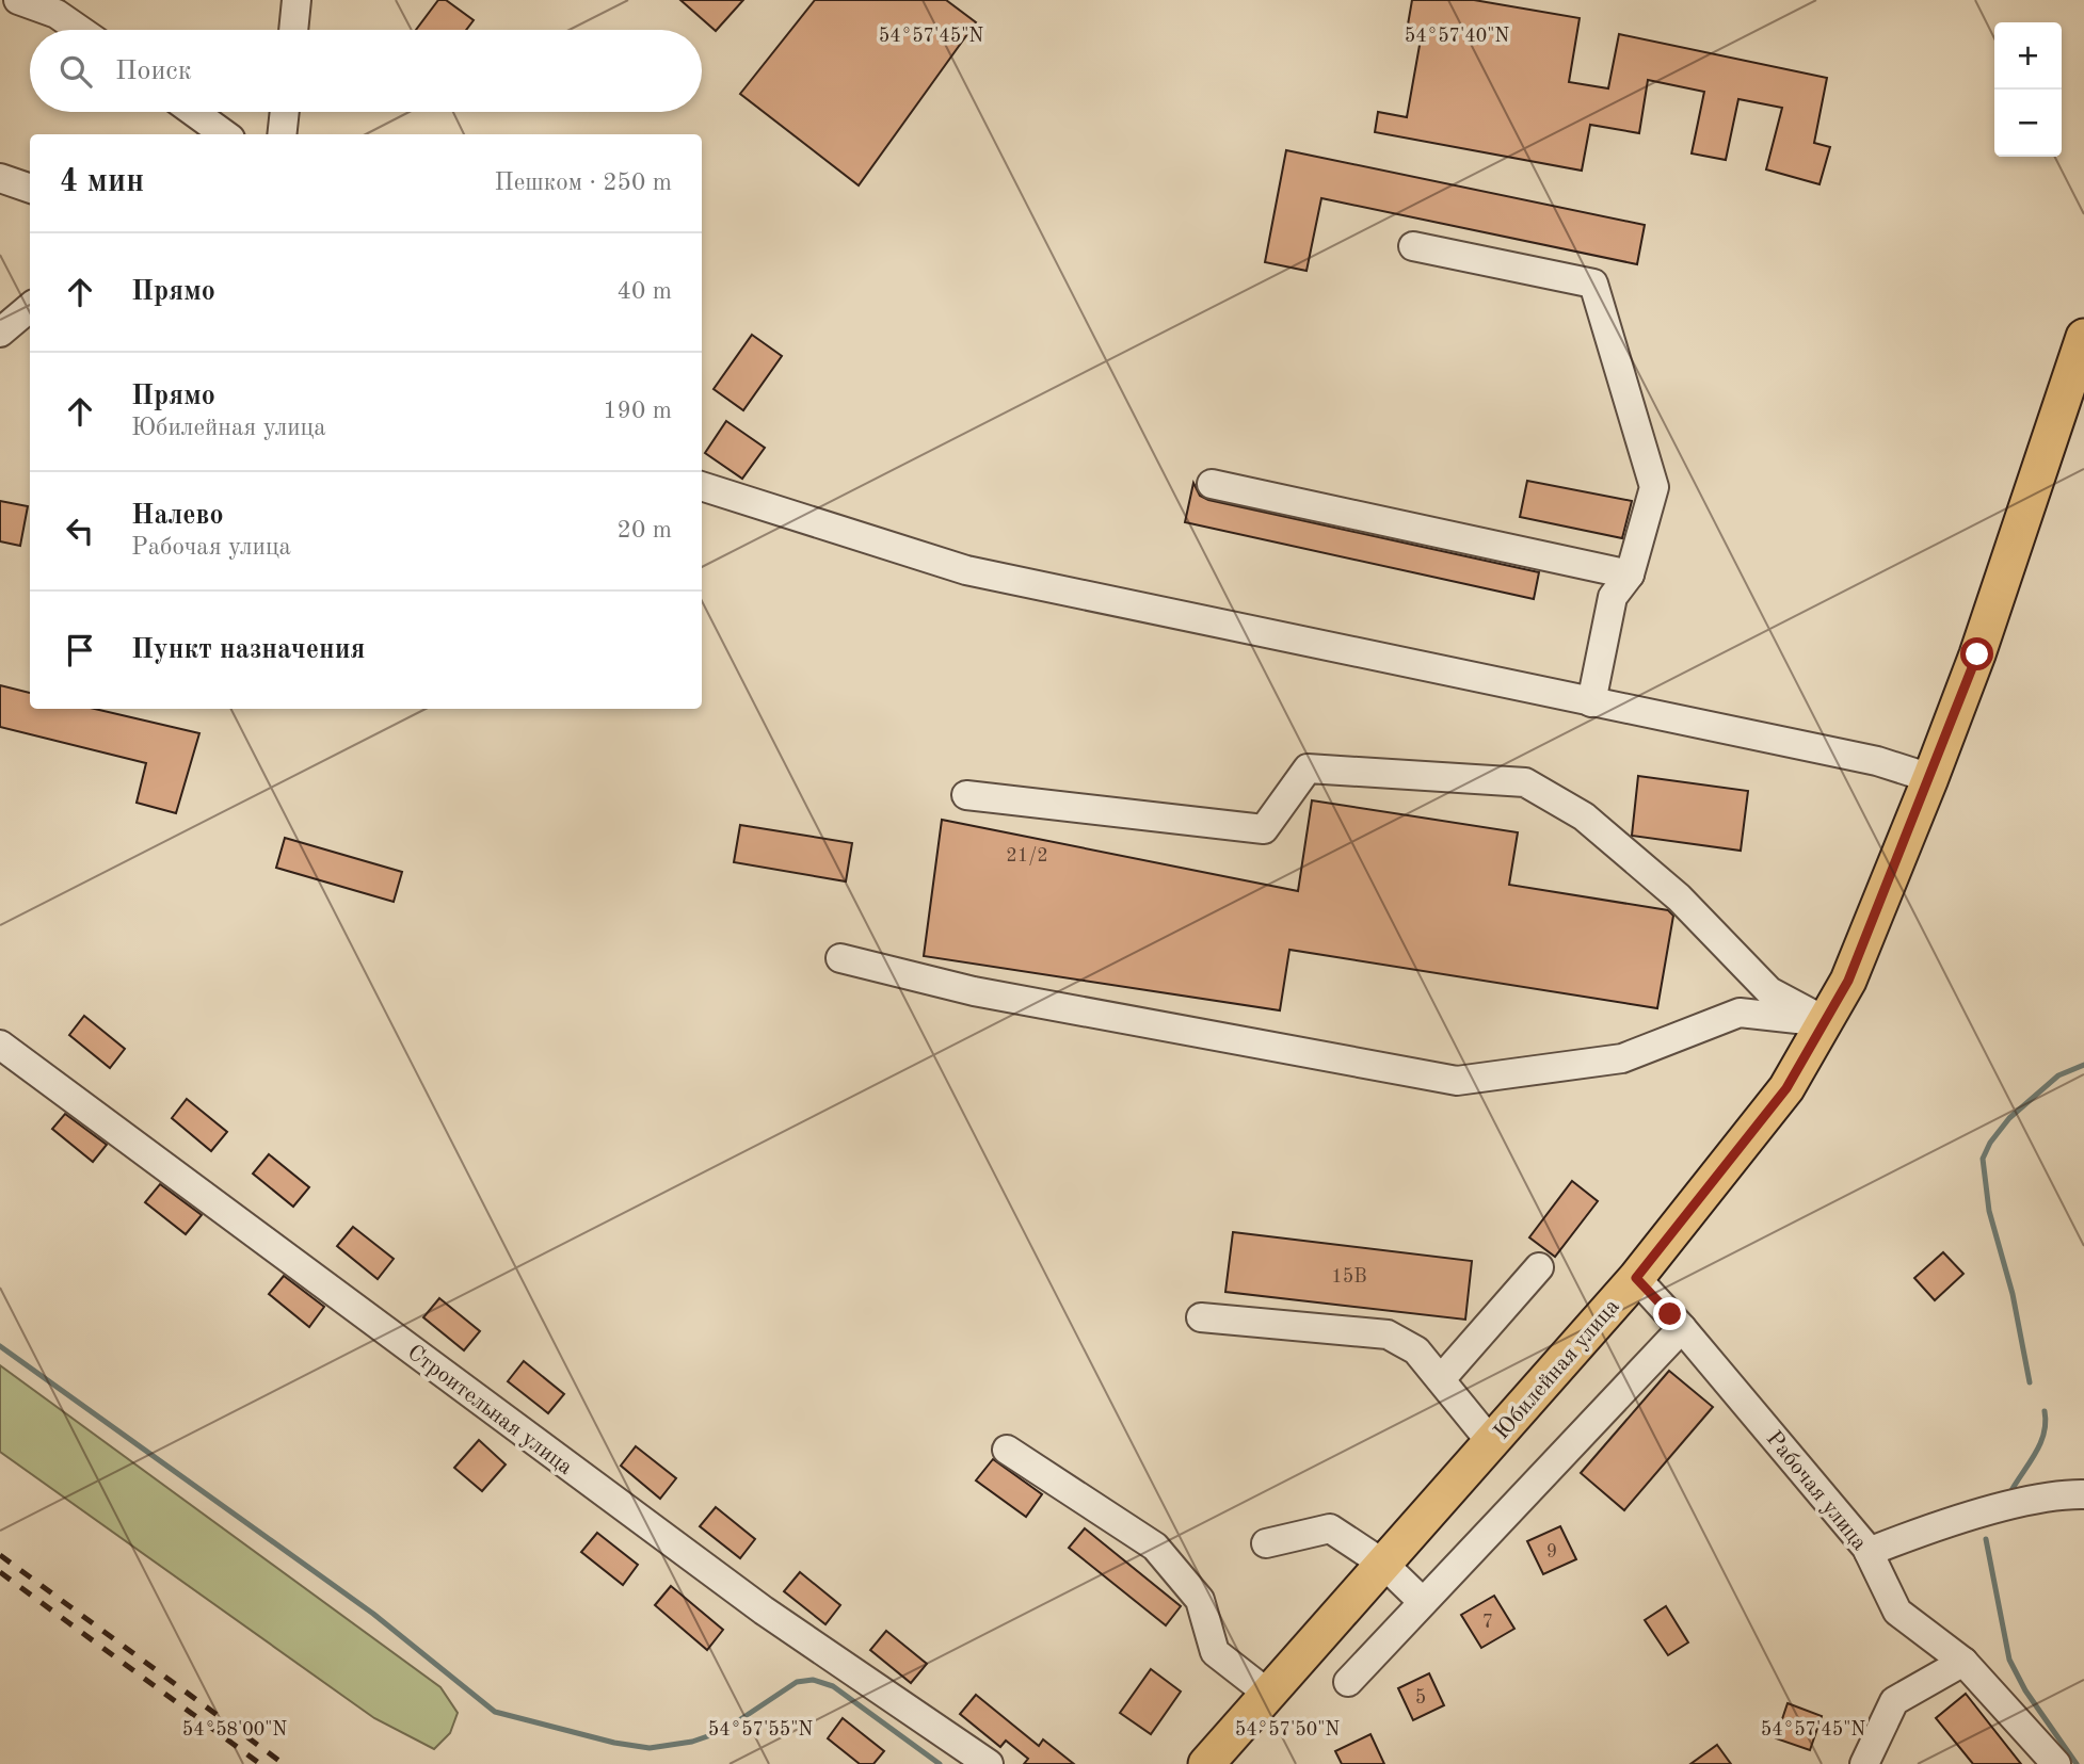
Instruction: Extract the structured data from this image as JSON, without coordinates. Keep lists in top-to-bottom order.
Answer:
{
  "streets": {
    "main road": ["Юбилейная улица"],
    "street": ["Строительная улица", "Рабочая улица"]
  },
  "crossings": [
    ["Юбилейная улица", "Рабочая улица"]
  ],
  "house_numbers": [
    "21/2",
    "15В",
    "9",
    "7",
    "5"
  ],
  "page": {
    "map_buttons": ["+", "−"],
    "search": "Поиск",
    "heading": ["4 мин", "Пешком · 250 m"],
    "list": [
      ["Прямо", "40 m"],
      ["Прямо", "Юбилейная улица", "190 m"],
      ["Налево", "Рабочая улица", "20 m"],
      "Пункт назначения"
    ]
  },
  "coordinates": [
    "54°57'45\"N",
    "54°57'40\"N",
    "54°58'00\"N",
    "54°57'55\"N",
    "54°57'50\"N"
  ]
}
